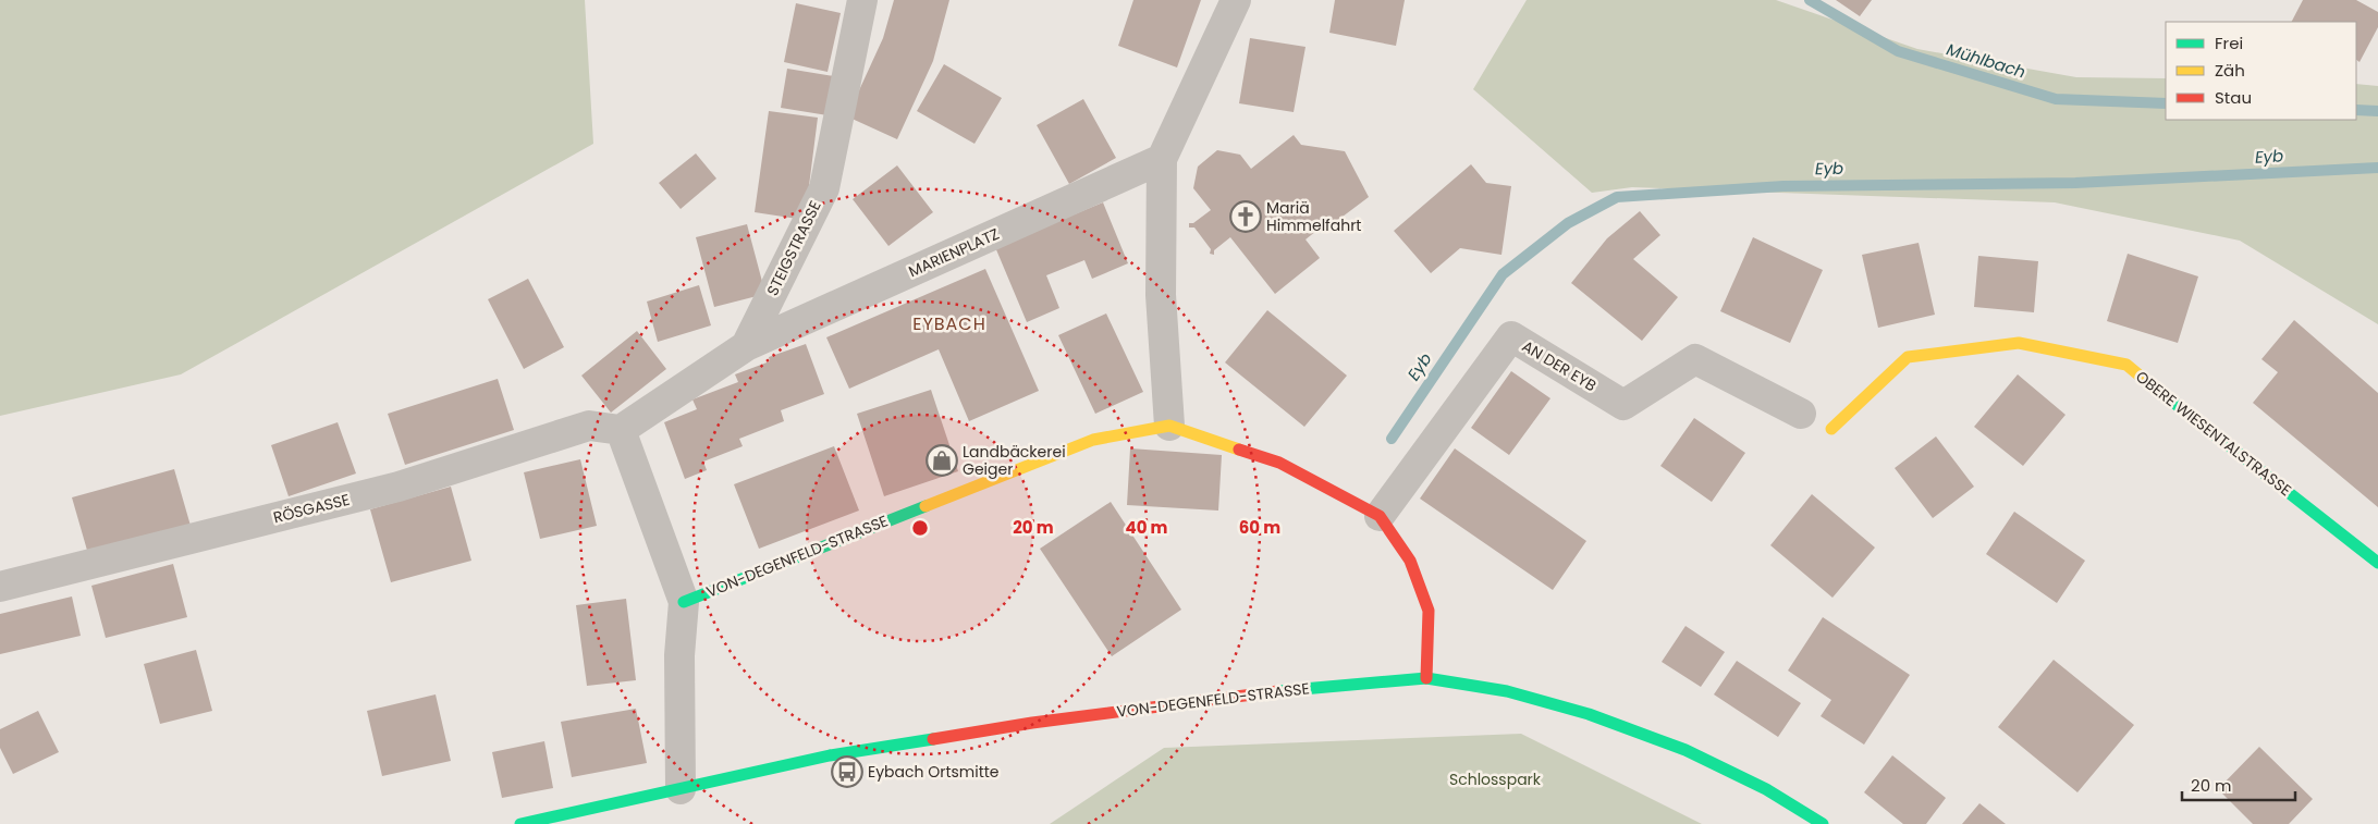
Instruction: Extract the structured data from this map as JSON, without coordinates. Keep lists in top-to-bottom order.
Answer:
{
  "streets": {
    "street": [
      "STEIGSTRASSE",
      "MARIENPLATZ",
      "AN DER EYB",
      "OBERE WIESENTALSTRASSE",
      "RÖSGASSE",
      "VON-DEGENFELD-STRASSE"
    ]
  },
  "crossings": [
    ["STEIGSTRASSE", "MARIENPLATZ"],
    ["STEIGSTRASSE", "RÖSGASSE"],
    ["AN DER EYB", "VON-DEGENFELD-STRASSE"]
  ],
  "districts": ["EYBACH"],
  "water": ["Mühlbach", "Eyb"],
  "parks": ["Schlosspark"],
  "places": {
    "church": ["Mariä Himmelfahrt"],
    "shop": ["Landbäckerei Geiger"],
    "bus stop": ["Eybach Ortsmitte"]
  },
  "legend": ["Frei", "Zäh", "Stau"],
  "scale_bar": "20 m",
  "rings": ["20 m", "40 m", "60 m"]
}
